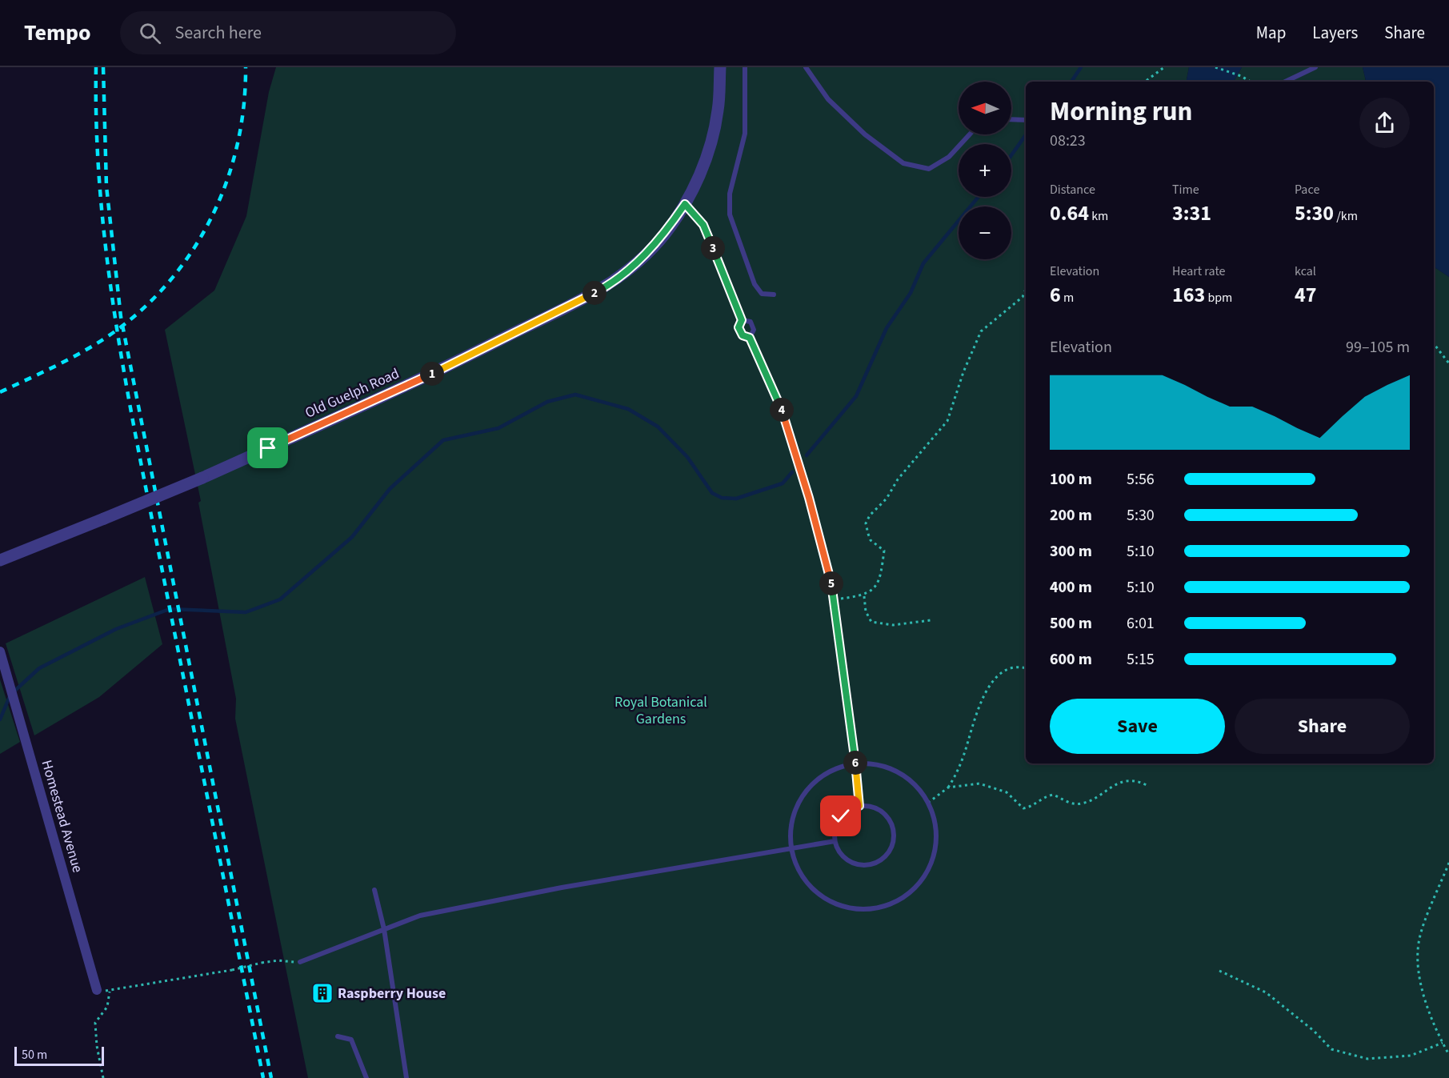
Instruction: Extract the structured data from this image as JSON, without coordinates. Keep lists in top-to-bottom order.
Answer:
{
  "streets": {
    "street": ["Old Guelph Road", "Homestead Avenue"]
  },
  "parks": ["Royal Botanical Gardens"],
  "places": {
    "building": ["Raspberry House"]
  },
  "scale_bar": "50 m",
  "north": "left",
  "page": {
    "header": "Tempo",
    "search": "Search here",
    "nav": ["Map", "Layers", "Share"],
    "map_buttons": ["+", "−"],
    "heading": ["Morning run", "08:23"],
    "stats": [
      ["Distance", "0.64 km"],
      ["Time", "3:31"],
      ["Pace", "5:30 /km"],
      ["Elevation", "6 m"],
      ["Heart rate", "163 bpm"],
      ["kcal", "47"]
    ],
    "pins": [
      "3",
      "2",
      "1",
      "4",
      "5",
      "6"
    ],
    "chart": ["Elevation", "99–105 m"],
    "list": [
      {
        "name": "100 m",
        "note": "5:56"
      },
      {
        "name": "200 m",
        "note": "5:30"
      },
      {
        "name": "300 m",
        "note": "5:10"
      },
      {
        "name": "400 m",
        "note": "5:10"
      },
      {
        "name": "500 m",
        "note": "6:01"
      },
      {
        "name": "600 m",
        "note": "5:15"
      }
    ],
    "buttons": ["Save", "Share"],
    "scale": "50 m"
  }
}
